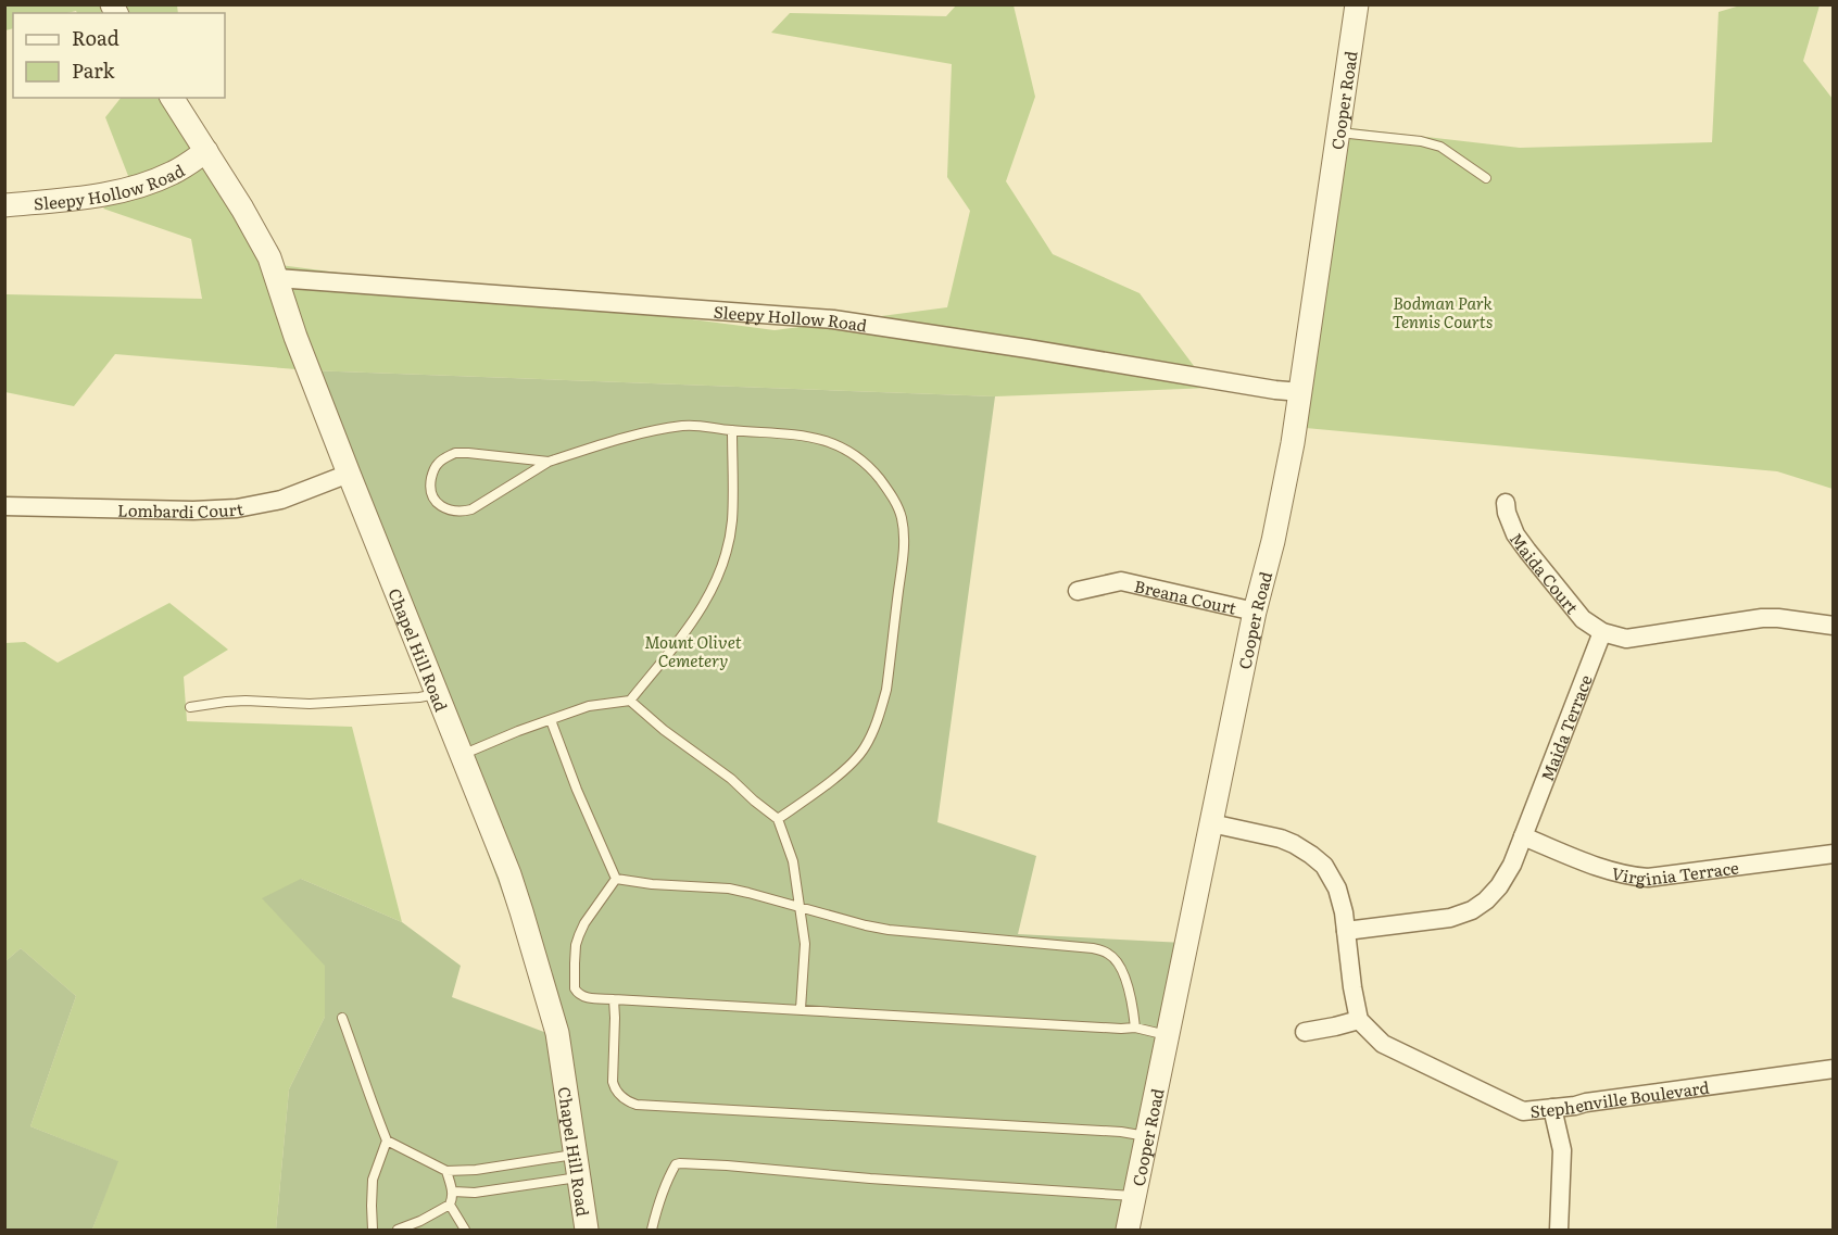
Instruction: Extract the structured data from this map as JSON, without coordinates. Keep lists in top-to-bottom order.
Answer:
{
  "streets": {
    "street": [
      "Cooper Road",
      "Sleepy Hollow Road",
      "Lombardi Court",
      "Maida Court",
      "Breana Court",
      "Chapel Hill Road",
      "Maida Terrace",
      "Virginia Terrace",
      "Stephenville Boulevard"
    ]
  },
  "crossings": [
    ["Cooper Road", "Sleepy Hollow Road"],
    ["Cooper Road", "Breana Court"],
    ["Sleepy Hollow Road", "Chapel Hill Road"],
    ["Lombardi Court", "Chapel Hill Road"],
    ["Maida Court", "Maida Terrace"],
    ["Maida Terrace", "Virginia Terrace"]
  ],
  "parks": ["Bodman Park Tennis Courts", "Mount Olivet Cemetery"],
  "legend": ["Road", "Park"]
}
